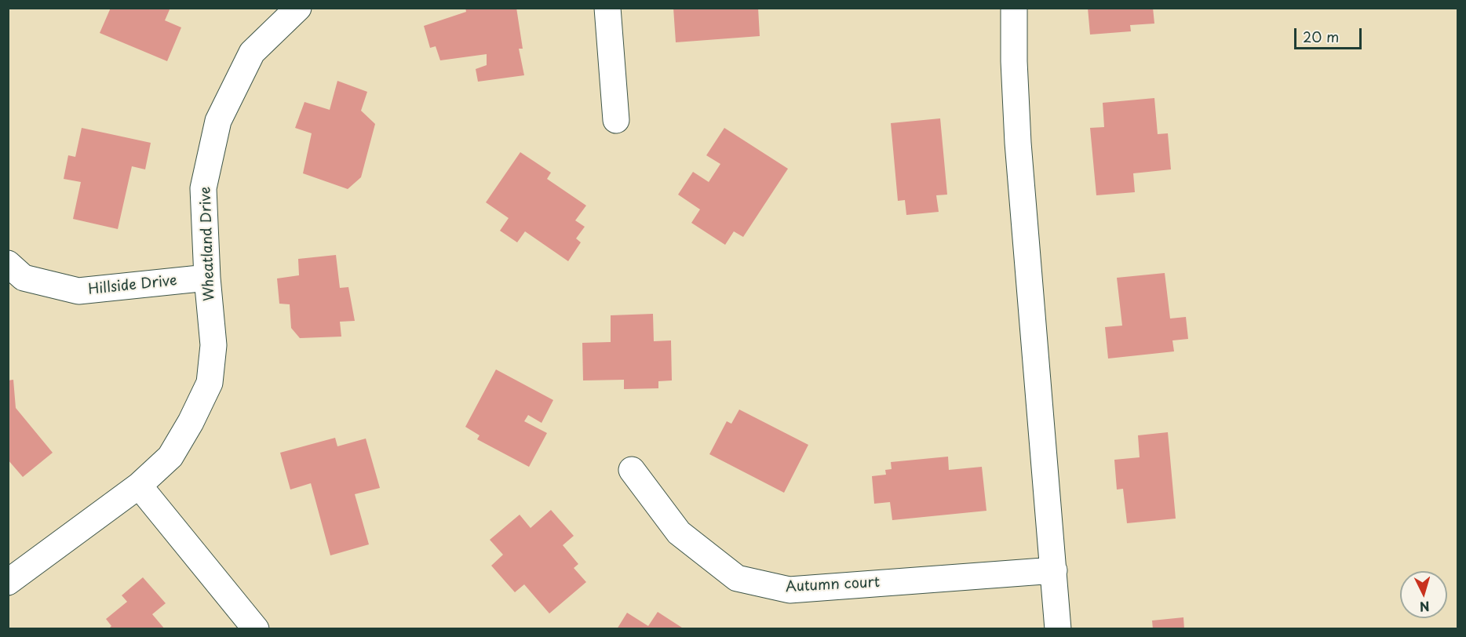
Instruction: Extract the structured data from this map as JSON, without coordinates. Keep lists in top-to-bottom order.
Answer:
{
  "streets": {
    "street": ["Wheatland Drive", "Hillside Drive", "Autumn court"]
  },
  "crossings": [
    ["Wheatland Drive", "Hillside Drive"]
  ],
  "scale_bar": "20 m",
  "north": "bottom"
}
